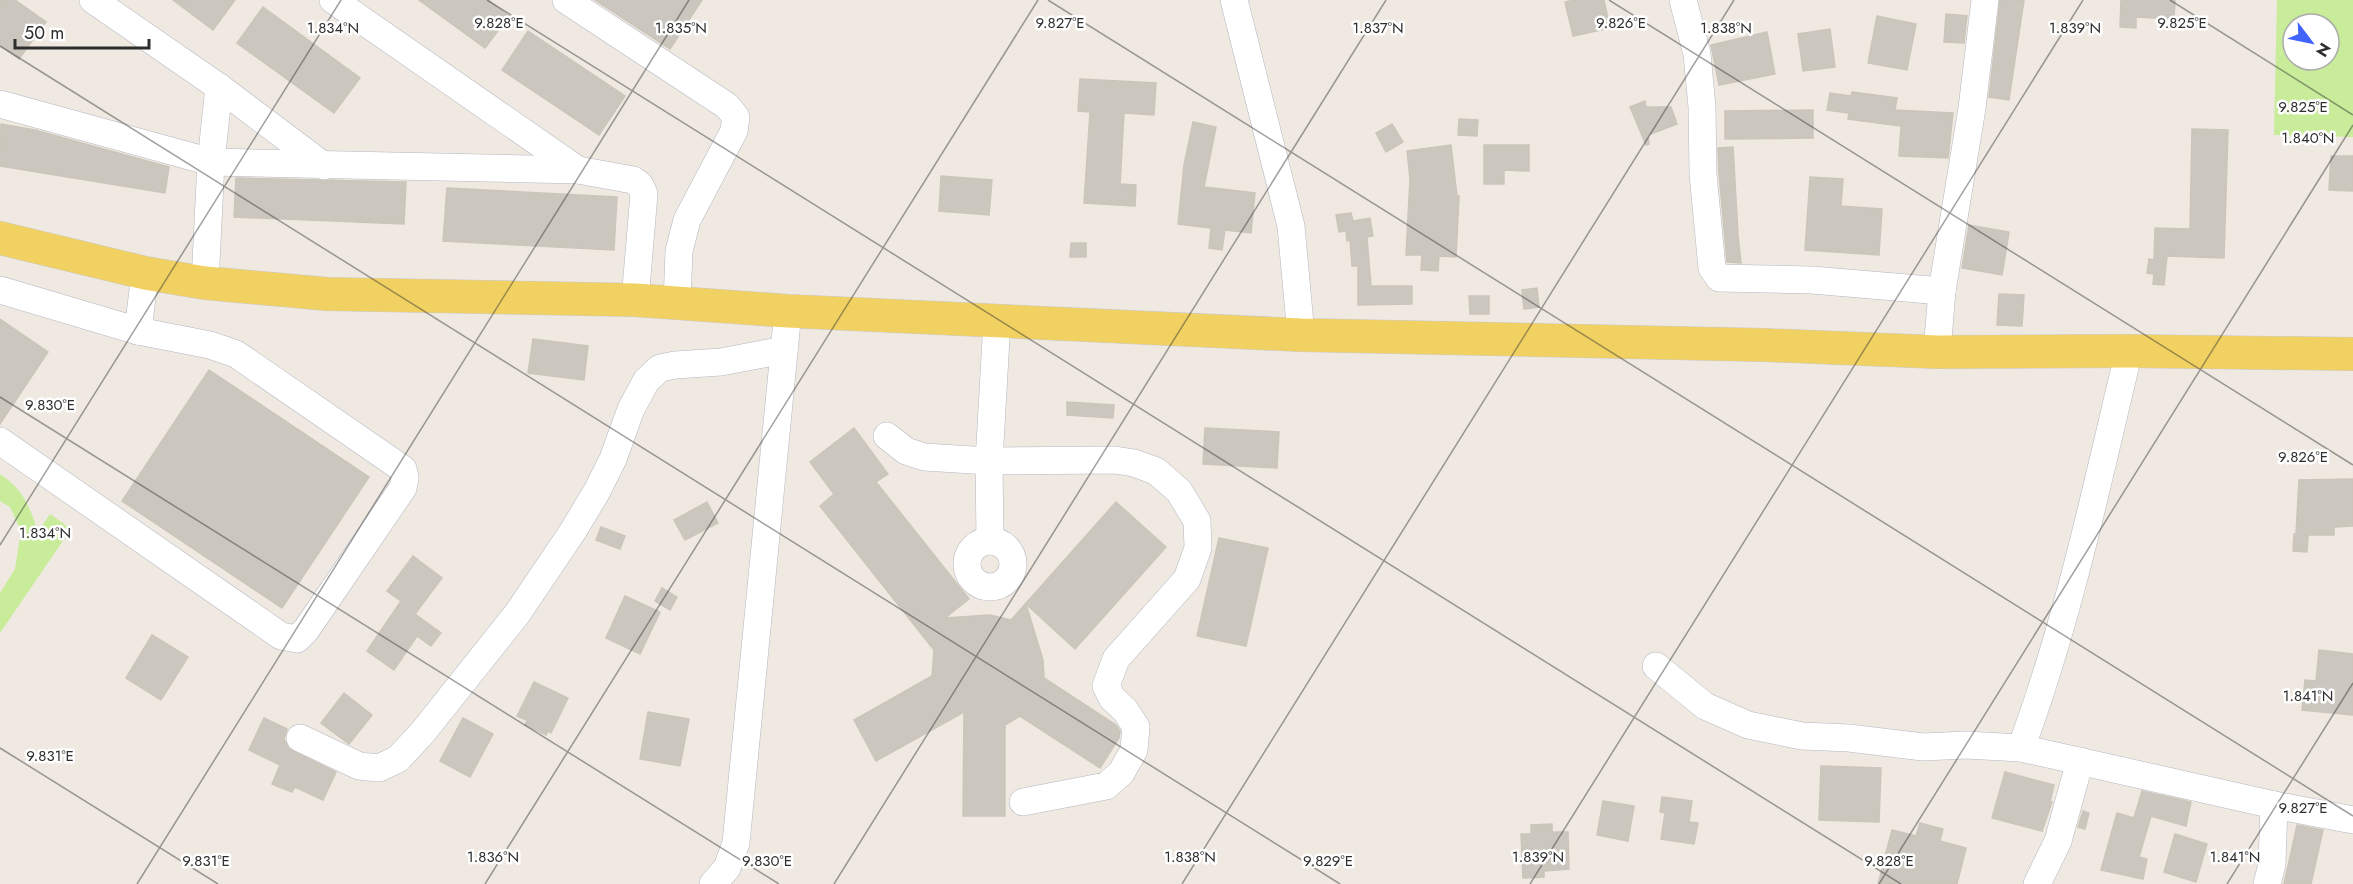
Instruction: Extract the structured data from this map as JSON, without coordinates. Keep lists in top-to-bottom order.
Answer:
{
  "scale_bar": "50 m",
  "north": "bottom right",
  "coordinates": [
    "9.825°E",
    "9.828°E",
    "9.827°E",
    "9.826°E",
    "1.834°N",
    "1.835°N",
    "1.837°N",
    "1.838°N",
    "1.839°N",
    "1.840°N",
    "9.830°E",
    "1.841°N",
    "9.831°E",
    "1.836°N",
    "9.829°E"
  ]
}
